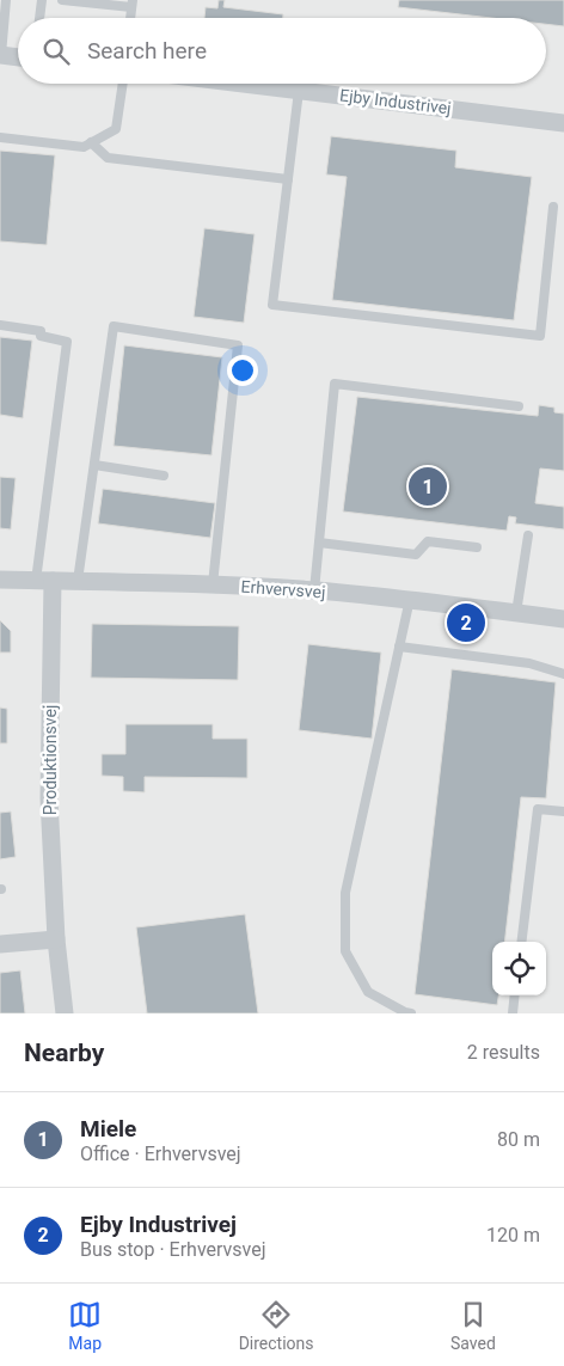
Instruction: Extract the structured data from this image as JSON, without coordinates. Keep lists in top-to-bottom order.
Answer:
{
  "streets": {
    "street": ["Ejby Industrivej", "Erhvervsvej", "Produktionsvej"]
  },
  "crossings": [
    ["Erhvervsvej", "Produktionsvej"]
  ],
  "page": {
    "search": "Search here",
    "pins": ["1", "2"],
    "heading": ["Nearby", "2 results"],
    "list": [
      {
        "mark": "1",
        "name": "Miele",
        "note": "Office · Erhvervsvej",
        "value": "80 m"
      },
      {
        "mark": "2",
        "name": "Ejby Industrivej",
        "note": "Bus stop · Erhvervsvej",
        "value": "120 m"
      }
    ],
    "nav": ["Map", "Directions", "Saved"]
  }
}
